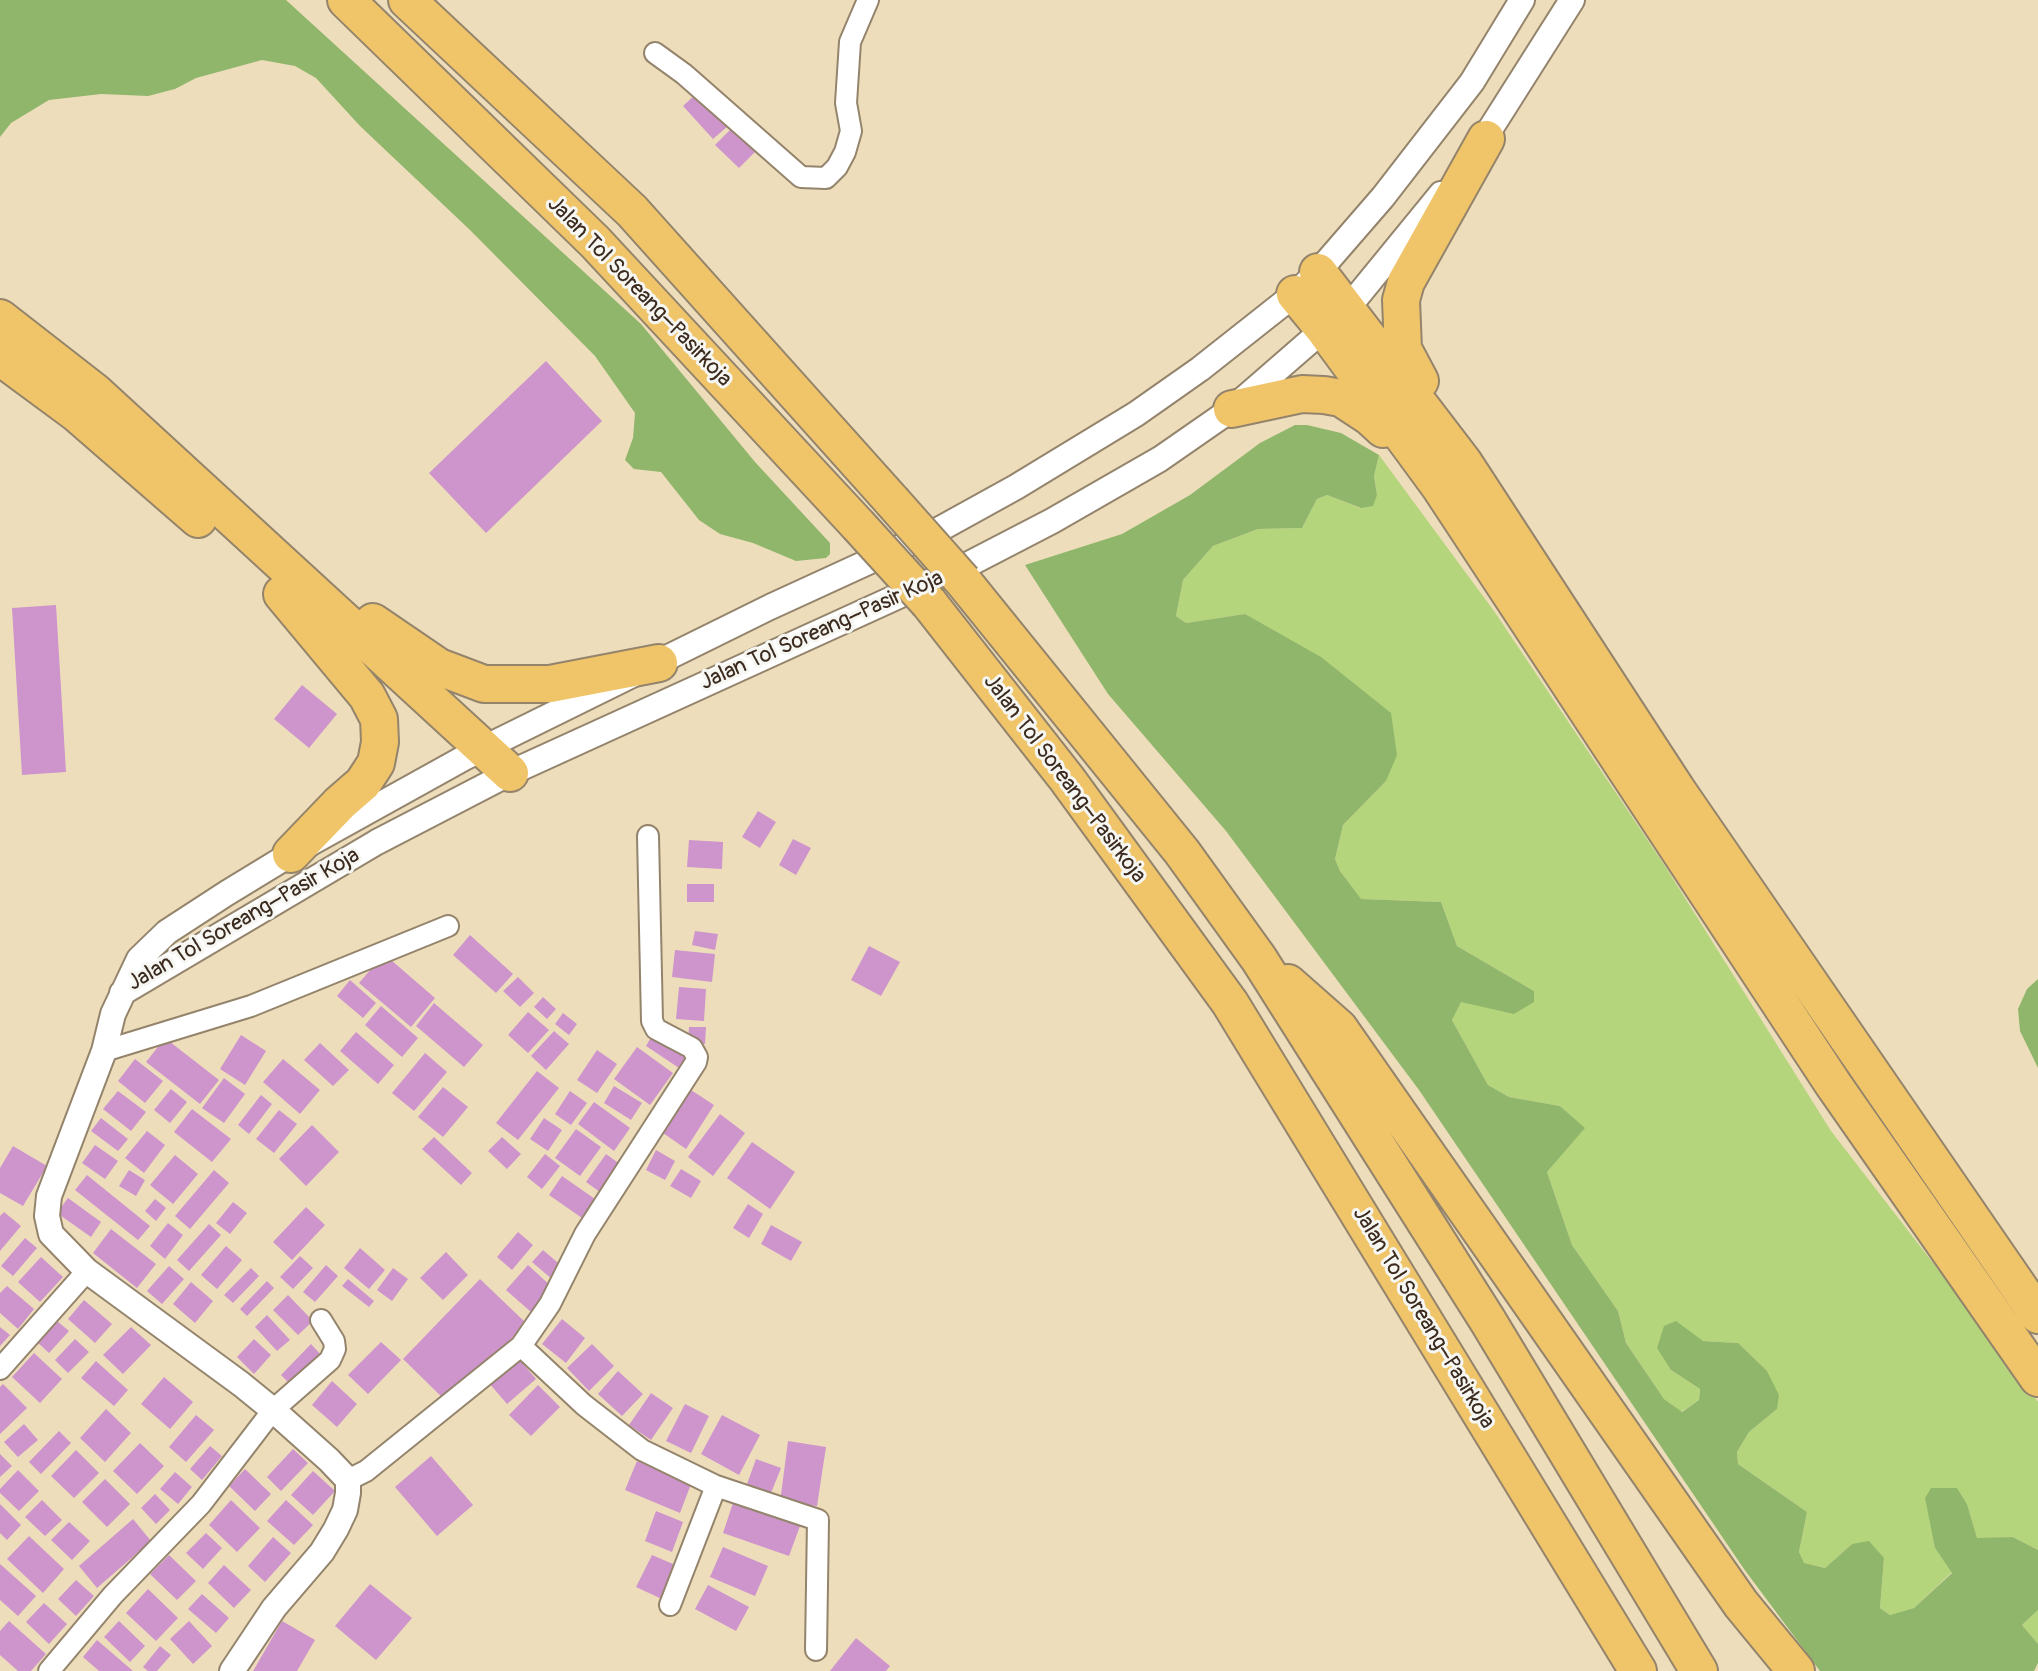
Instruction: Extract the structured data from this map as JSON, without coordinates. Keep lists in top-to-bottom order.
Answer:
{
  "streets": {
    "highway": ["Jalan Tol Soreang–Pasirkoja"],
    "street": ["Jalan Tol Soreang–Pasir Koja"]
  }
}
